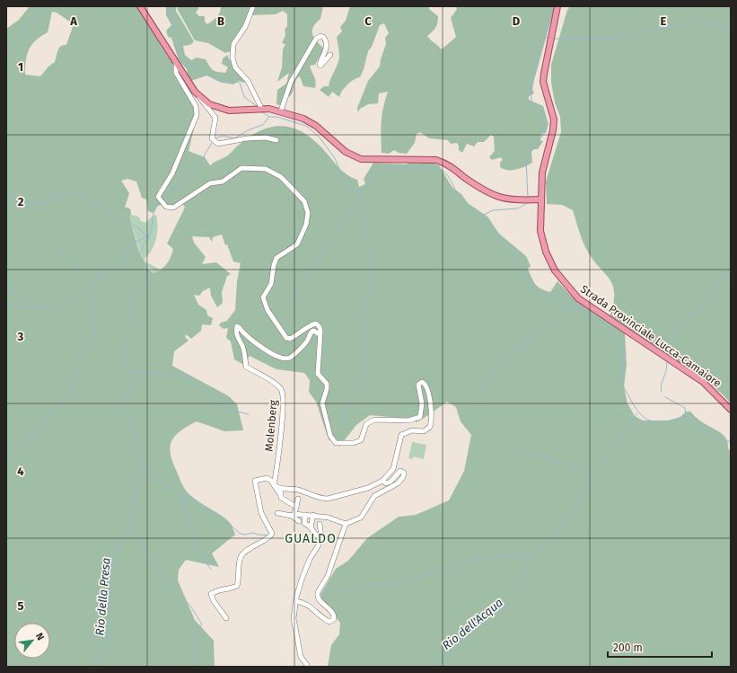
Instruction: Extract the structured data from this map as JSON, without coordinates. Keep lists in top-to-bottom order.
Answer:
{
  "streets": {
    "main road": ["Strada Provinciale Lucca-Camaiore"],
    "street": ["Molenberg"]
  },
  "districts": ["GUALDO"],
  "water": ["Rio della Presa", "Rio dell'Acqua"],
  "scale_bar": "200 m",
  "north": "top right",
  "grid": {
    "columns": [
      "A",
      "B",
      "C",
      "D",
      "E"
    ],
    "rows": [
      "1",
      "2",
      "3",
      "4",
      "5"
    ]
  }
}
